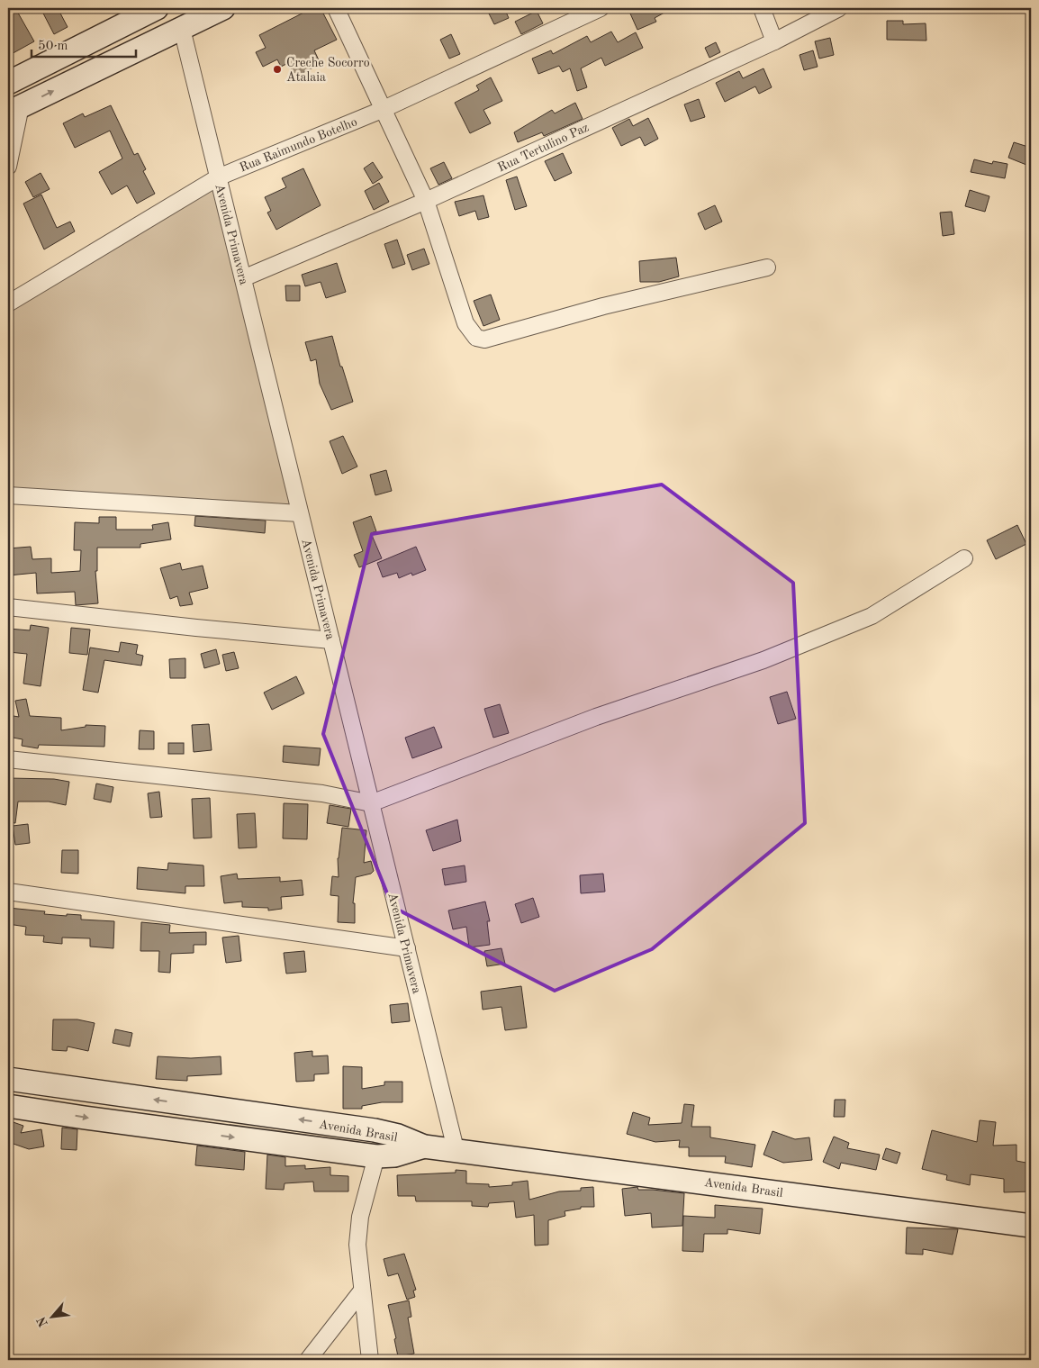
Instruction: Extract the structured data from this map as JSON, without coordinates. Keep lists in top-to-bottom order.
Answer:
{
  "streets": {
    "street": [
      "Rua Raimundo Botelho",
      "Rua Tertulino Paz",
      "Avenida Primavera",
      "Avenida Brasil"
    ]
  },
  "crossings": [
    ["Rua Raimundo Botelho", "Avenida Primavera"],
    ["Rua Tertulino Paz", "Avenida Primavera"],
    ["Avenida Primavera", "Avenida Brasil"]
  ],
  "places": ["Creche Socorro Atalaia"],
  "scale_bar": "50 m",
  "north": "bottom left"
}
